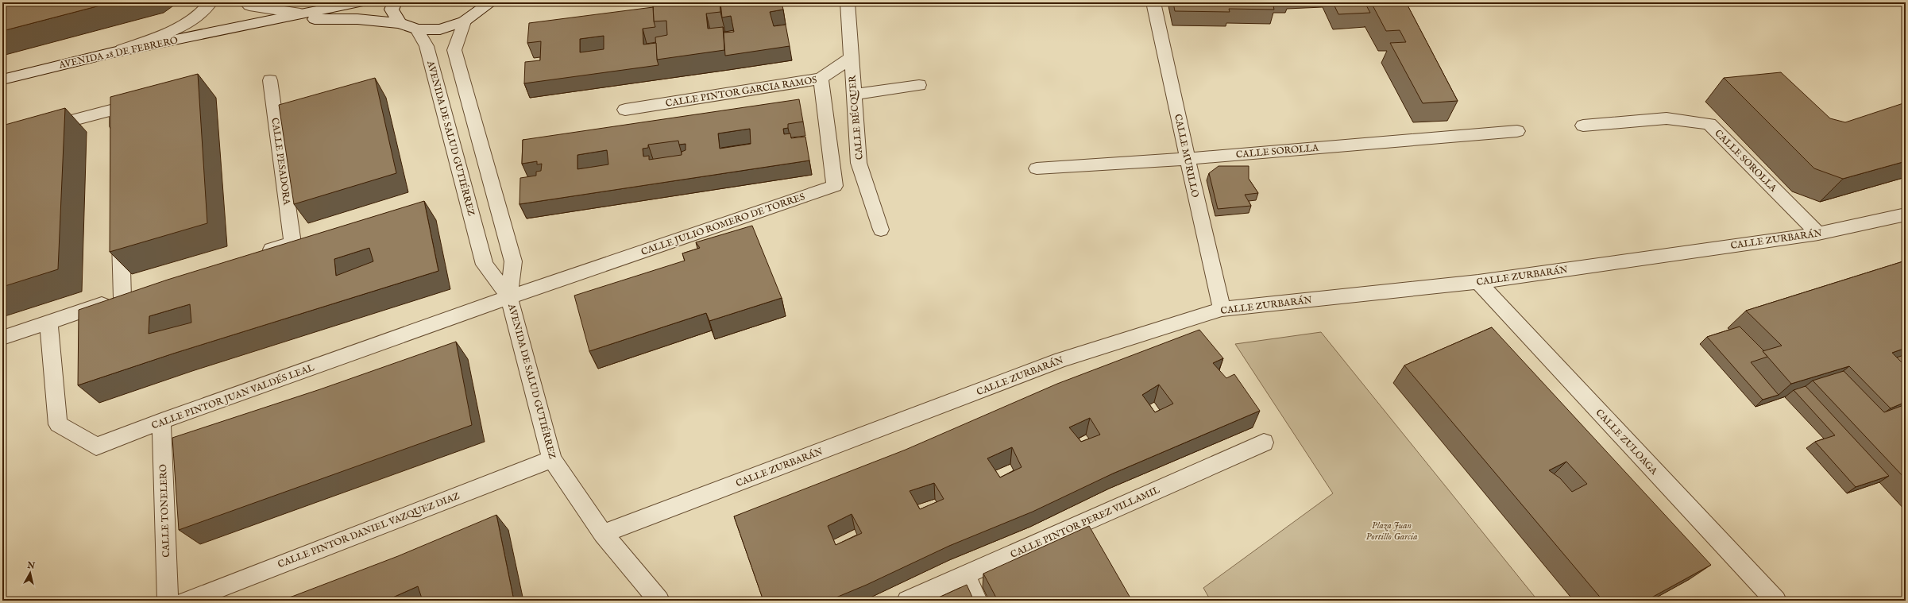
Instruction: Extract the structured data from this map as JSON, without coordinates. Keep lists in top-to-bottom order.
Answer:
{
  "streets": {
    "street": [
      "AVENIDA 28 DE FEBRERO",
      "CALLE PINTOR GARCIA RAMOS",
      "CALLE BÉCQUER",
      "AVENIDA DE SALUD GUTIÉRREZ",
      "CALLE SOROLLA",
      "CALLE MURILLO",
      "CALLE PESADORA",
      "CALLE JULIO ROMERO DE TORRES",
      "CALLE ZURBARÁN",
      "CALLE PINTOR JUAN VALDÉS LEAL",
      "CALLE ZULOAGA",
      "CALLE TONELERO",
      "CALLE PINTOR PEREZ VILLAMIL",
      "CALLE PINTOR DANIEL VAZQUEZ DIAZ"
    ]
  },
  "crossings": [
    ["AVENIDA 28 DE FEBRERO", "AVENIDA DE SALUD GUTIÉRREZ"],
    ["CALLE PINTOR GARCIA RAMOS", "CALLE BÉCQUER"],
    ["CALLE PINTOR GARCIA RAMOS", "CALLE JULIO ROMERO DE TORRES"],
    ["AVENIDA DE SALUD GUTIÉRREZ", "CALLE JULIO ROMERO DE TORRES"],
    ["AVENIDA DE SALUD GUTIÉRREZ", "CALLE ZURBARÁN"],
    ["AVENIDA DE SALUD GUTIÉRREZ", "CALLE PINTOR JUAN VALDÉS LEAL"],
    ["AVENIDA DE SALUD GUTIÉRREZ", "CALLE PINTOR DANIEL VAZQUEZ DIAZ"],
    ["CALLE SOROLLA", "CALLE MURILLO"],
    ["CALLE SOROLLA", "CALLE ZURBARÁN"],
    ["CALLE MURILLO", "CALLE ZURBARÁN"],
    ["CALLE JULIO ROMERO DE TORRES", "CALLE PINTOR JUAN VALDÉS LEAL"],
    ["CALLE ZURBARÁN", "CALLE ZULOAGA"],
    ["CALLE PINTOR JUAN VALDÉS LEAL", "CALLE TONELERO"]
  ],
  "parks": ["Plaza Juan Portillo Garcia"],
  "north": "top"
}
